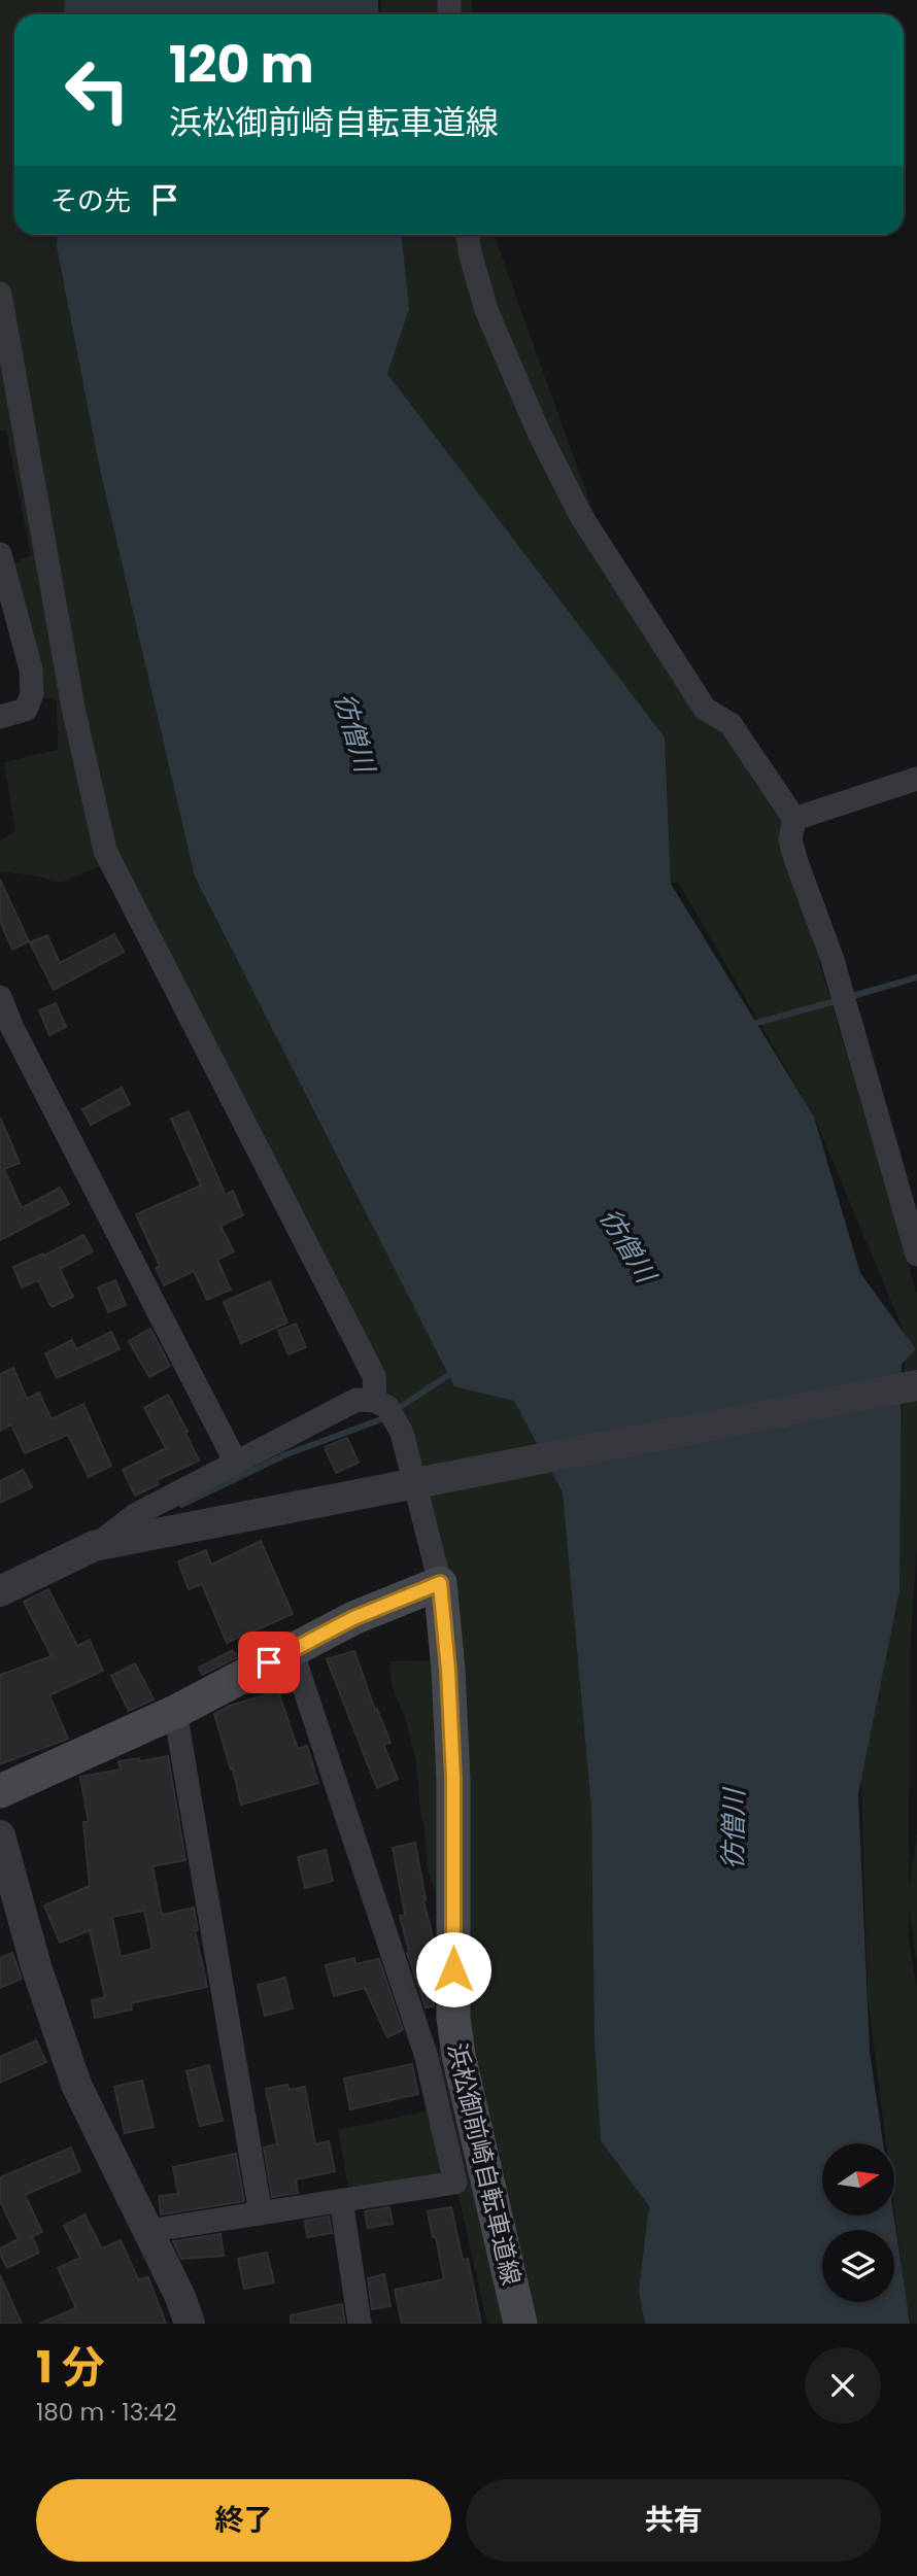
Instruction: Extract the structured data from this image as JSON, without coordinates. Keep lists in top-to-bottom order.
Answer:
{
  "streets": {
    "main road": ["浜松御前崎自転車道線"]
  },
  "water": ["彷僧川"],
  "north": "right",
  "page": {
    "turn": ["120 m", "浜松御前崎自転車道線"],
    "then": "その先",
    "heading": ["1 分", "180 m · 13:42"],
    "buttons": ["終了", "共有"]
  }
}
